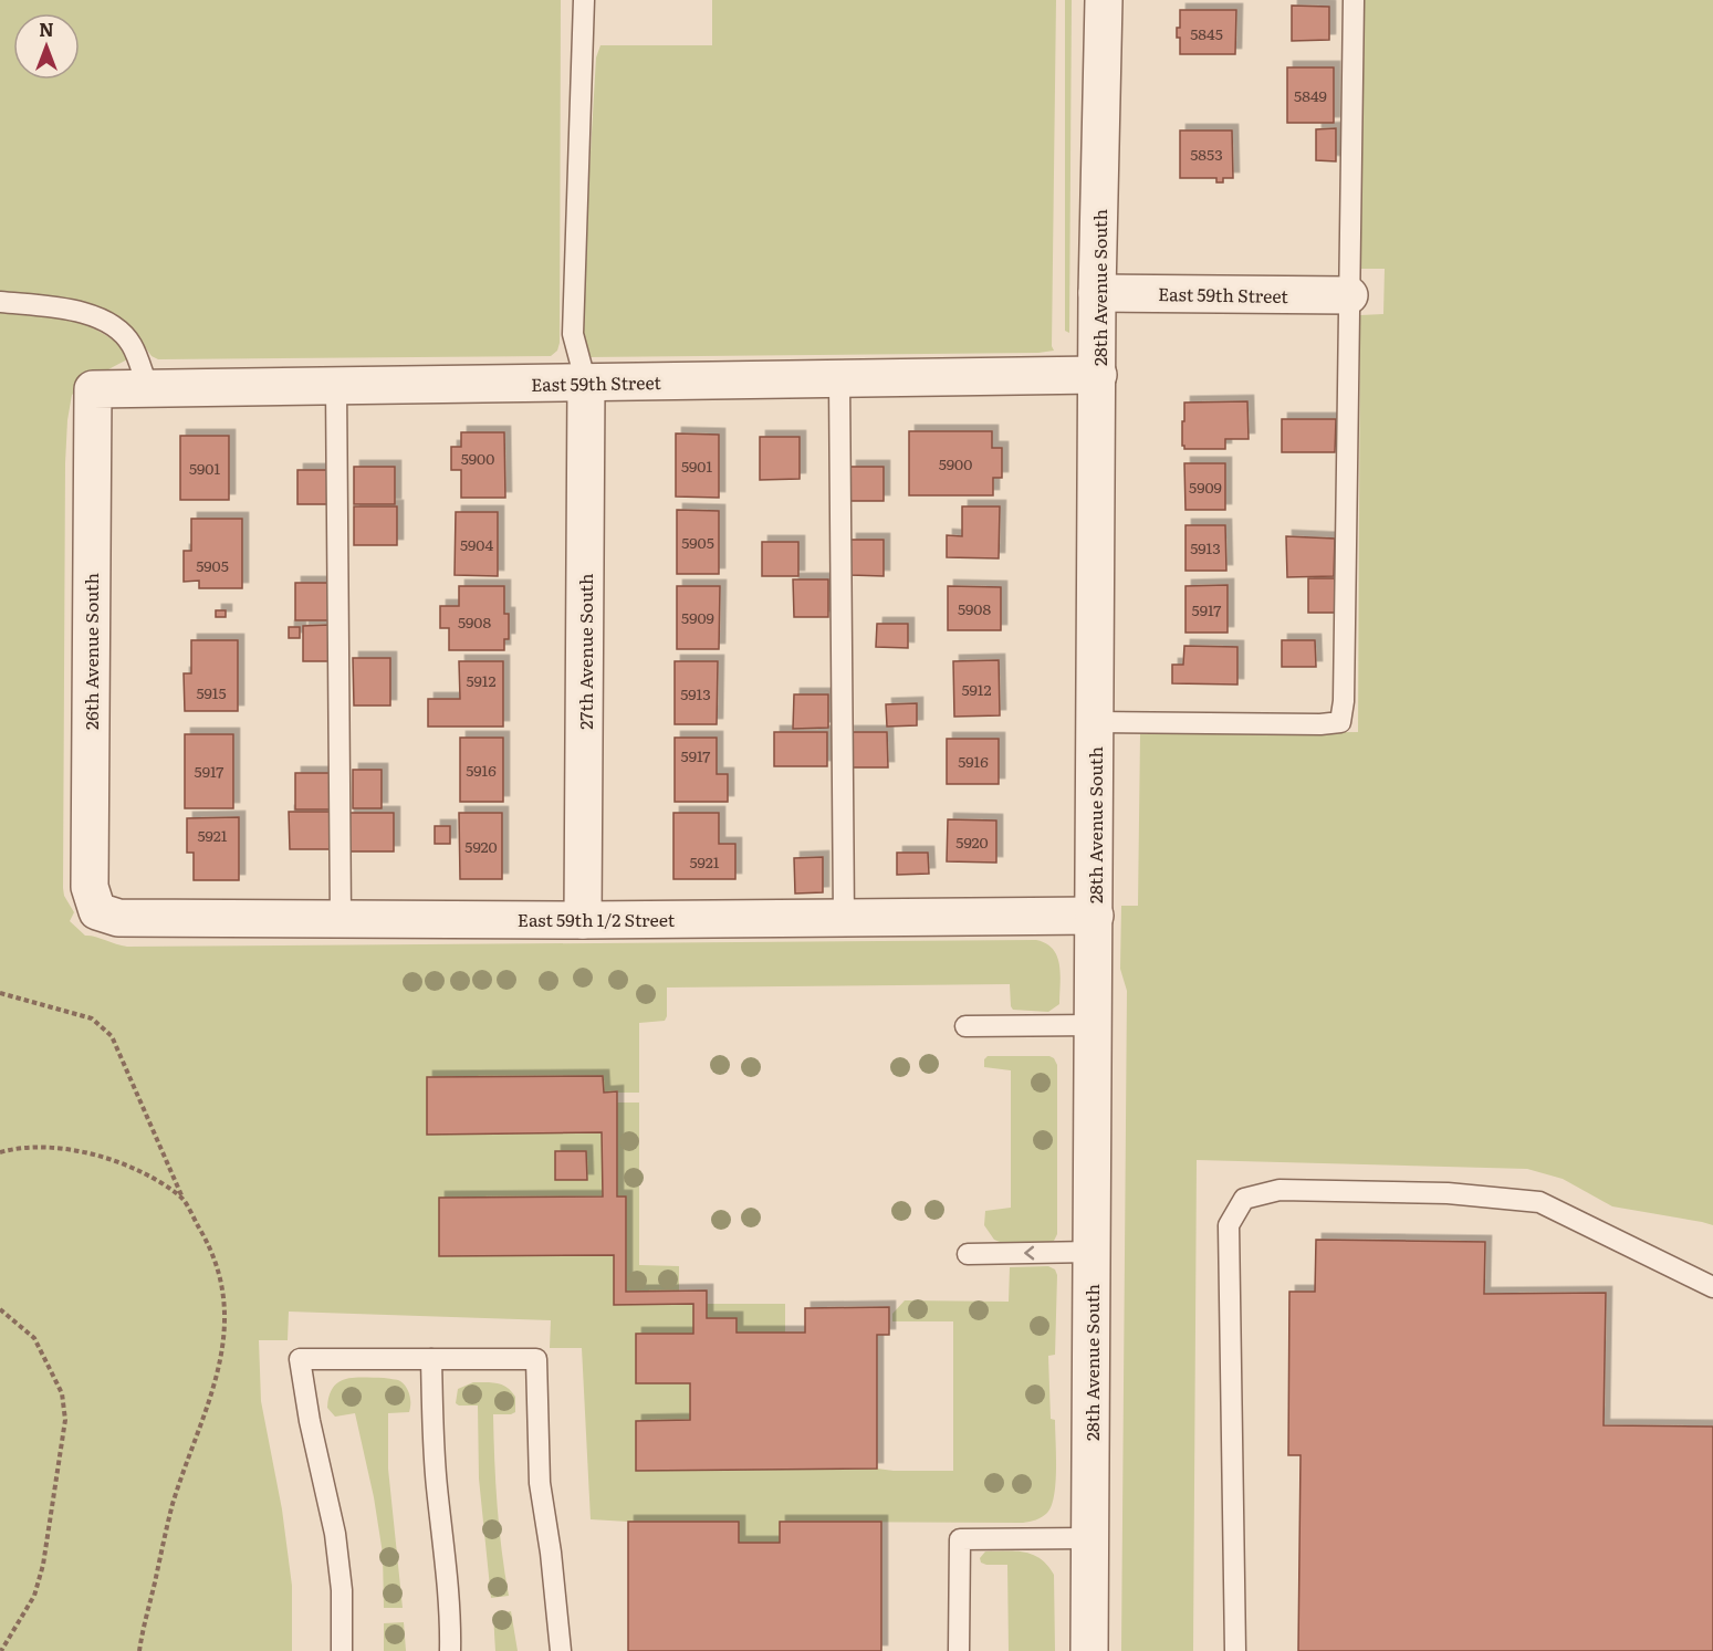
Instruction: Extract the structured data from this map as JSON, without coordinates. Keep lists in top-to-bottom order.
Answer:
{
  "streets": {
    "street": [
      "28th Avenue South",
      "East 59th Street",
      "26th Avenue South",
      "27th Avenue South",
      "East 59th 1/2 Street"
    ]
  },
  "crossings": [
    ["28th Avenue South", "East 59th Street"],
    ["28th Avenue South", "East 59th 1/2 Street"],
    ["East 59th Street", "26th Avenue South"],
    ["East 59th Street", "27th Avenue South"],
    ["26th Avenue South", "East 59th 1/2 Street"],
    ["27th Avenue South", "East 59th 1/2 Street"]
  ],
  "house_numbers": [
    "5845",
    "5849",
    "5853",
    "5900",
    "5900",
    "5901",
    "5901",
    "5909",
    "5905",
    "5904",
    "5913",
    "5905",
    "5908",
    "5917",
    "5909",
    "5908",
    "5912",
    "5912",
    "5915",
    "5913",
    "5917",
    "5916",
    "5916",
    "5917",
    "5921",
    "5920",
    "5920",
    "5921"
  ],
  "north": "top"
}
